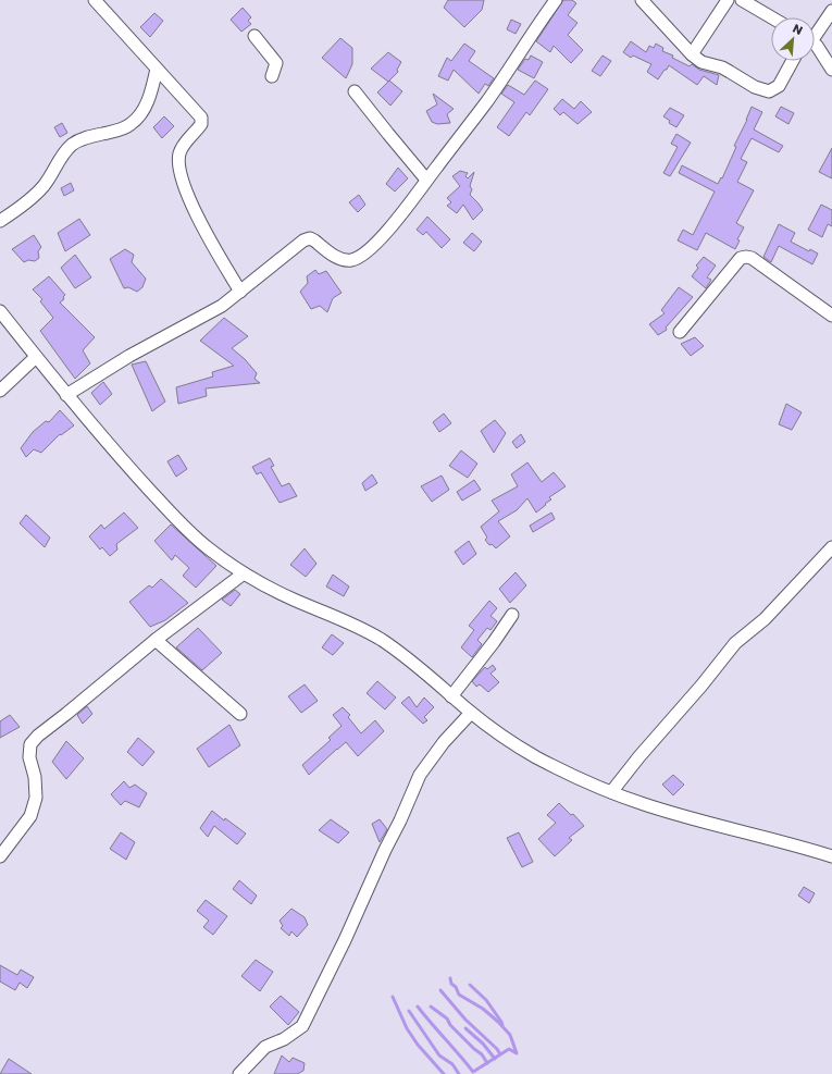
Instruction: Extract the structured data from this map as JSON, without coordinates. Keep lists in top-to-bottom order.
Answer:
{
  "north": "top right"
}
